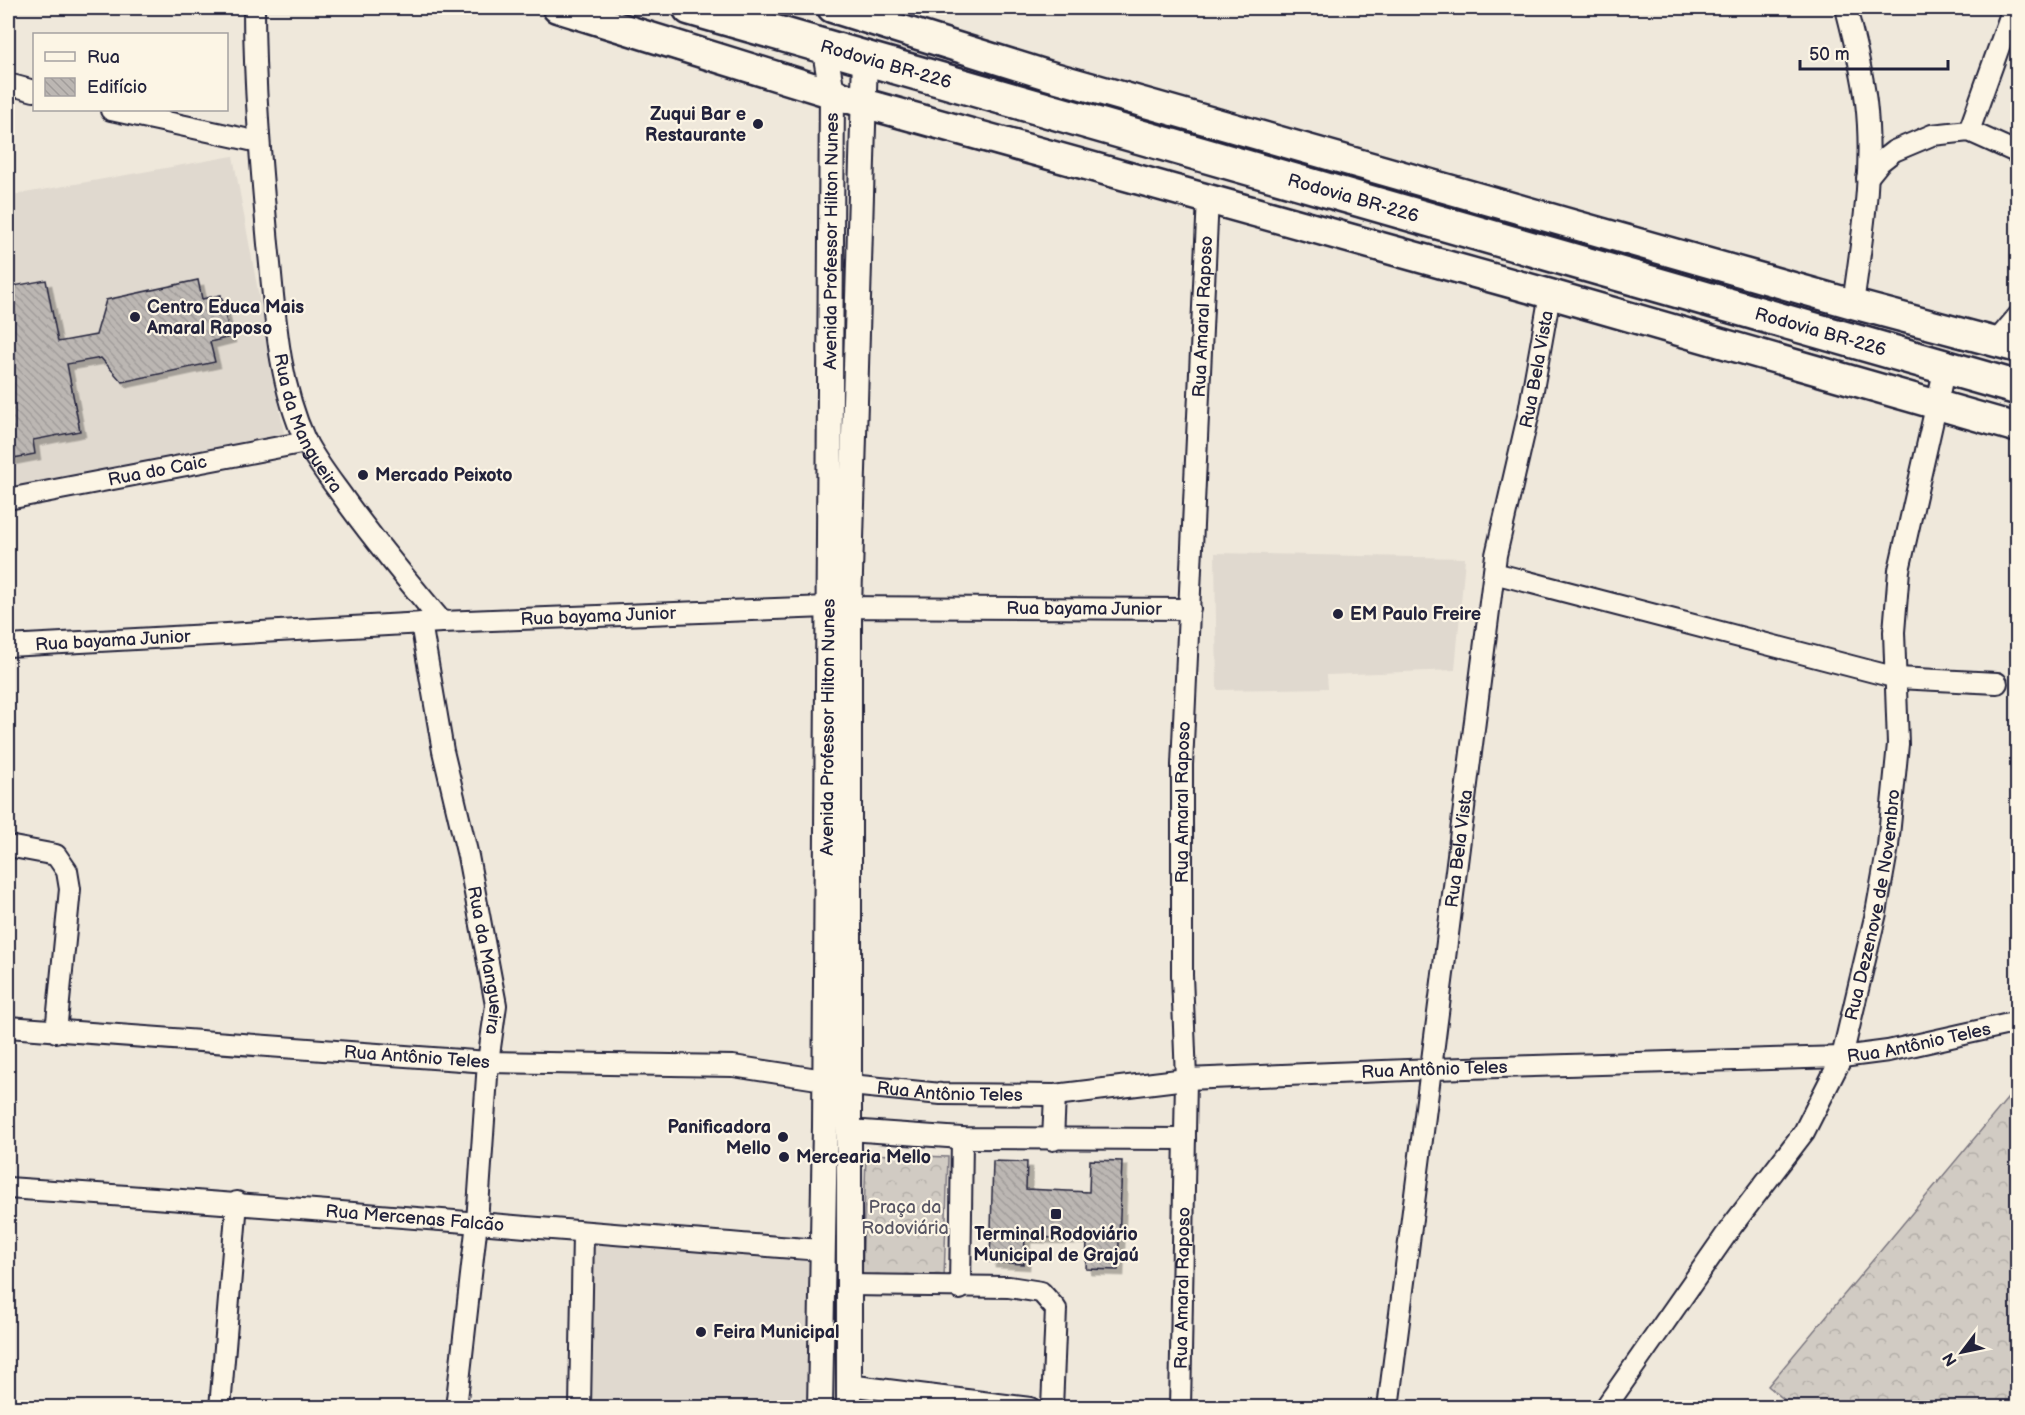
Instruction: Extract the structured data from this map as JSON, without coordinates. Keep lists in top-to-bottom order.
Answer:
{
  "streets": {
    "highway": ["Rodovia BR-226"],
    "street": [
      "Avenida Professor Hilton Nunes",
      "Rua Amaral Raposo",
      "Rua Bela Vista",
      "Rua da Mangueira",
      "Rua do Caic",
      "Rua bayama Junior",
      "Rua Dezenove de Novembro",
      "Rua Antônio Teles",
      "Rua Mercenas Falcão"
    ]
  },
  "crossings": [
    ["Rodovia BR-226", "Avenida Professor Hilton Nunes"],
    ["Rodovia BR-226", "Rua Dezenove de Novembro"],
    ["Avenida Professor Hilton Nunes", "Rua bayama Junior"],
    ["Avenida Professor Hilton Nunes", "Rua Antônio Teles"],
    ["Avenida Professor Hilton Nunes", "Rua Mercenas Falcão"],
    ["Rua Amaral Raposo", "Rua bayama Junior"],
    ["Rua Amaral Raposo", "Rua Antônio Teles"],
    ["Rua Bela Vista", "Rua Antônio Teles"],
    ["Rua da Mangueira", "Rua do Caic"],
    ["Rua da Mangueira", "Rua bayama Junior"],
    ["Rua da Mangueira", "Rua Antônio Teles"],
    ["Rua da Mangueira", "Rua Mercenas Falcão"],
    ["Rua Dezenove de Novembro", "Rua Antônio Teles"]
  ],
  "parks": ["Praça da Rodoviária"],
  "places": {
    "other": [
      "Zuqui Bar e Restaurante",
      "Centro Educa Mais Amaral Raposo",
      "Mercado Peixoto",
      "EM Paulo Freire",
      "Panificadora Mello",
      "Mercearia Mello",
      "Feira Municipal"
    ],
    "transit": ["Terminal Rodoviário Municipal de Grajaú"]
  },
  "legend": ["Rua", "Edifício"],
  "scale_bar": "50 m",
  "north": "bottom left"
}
